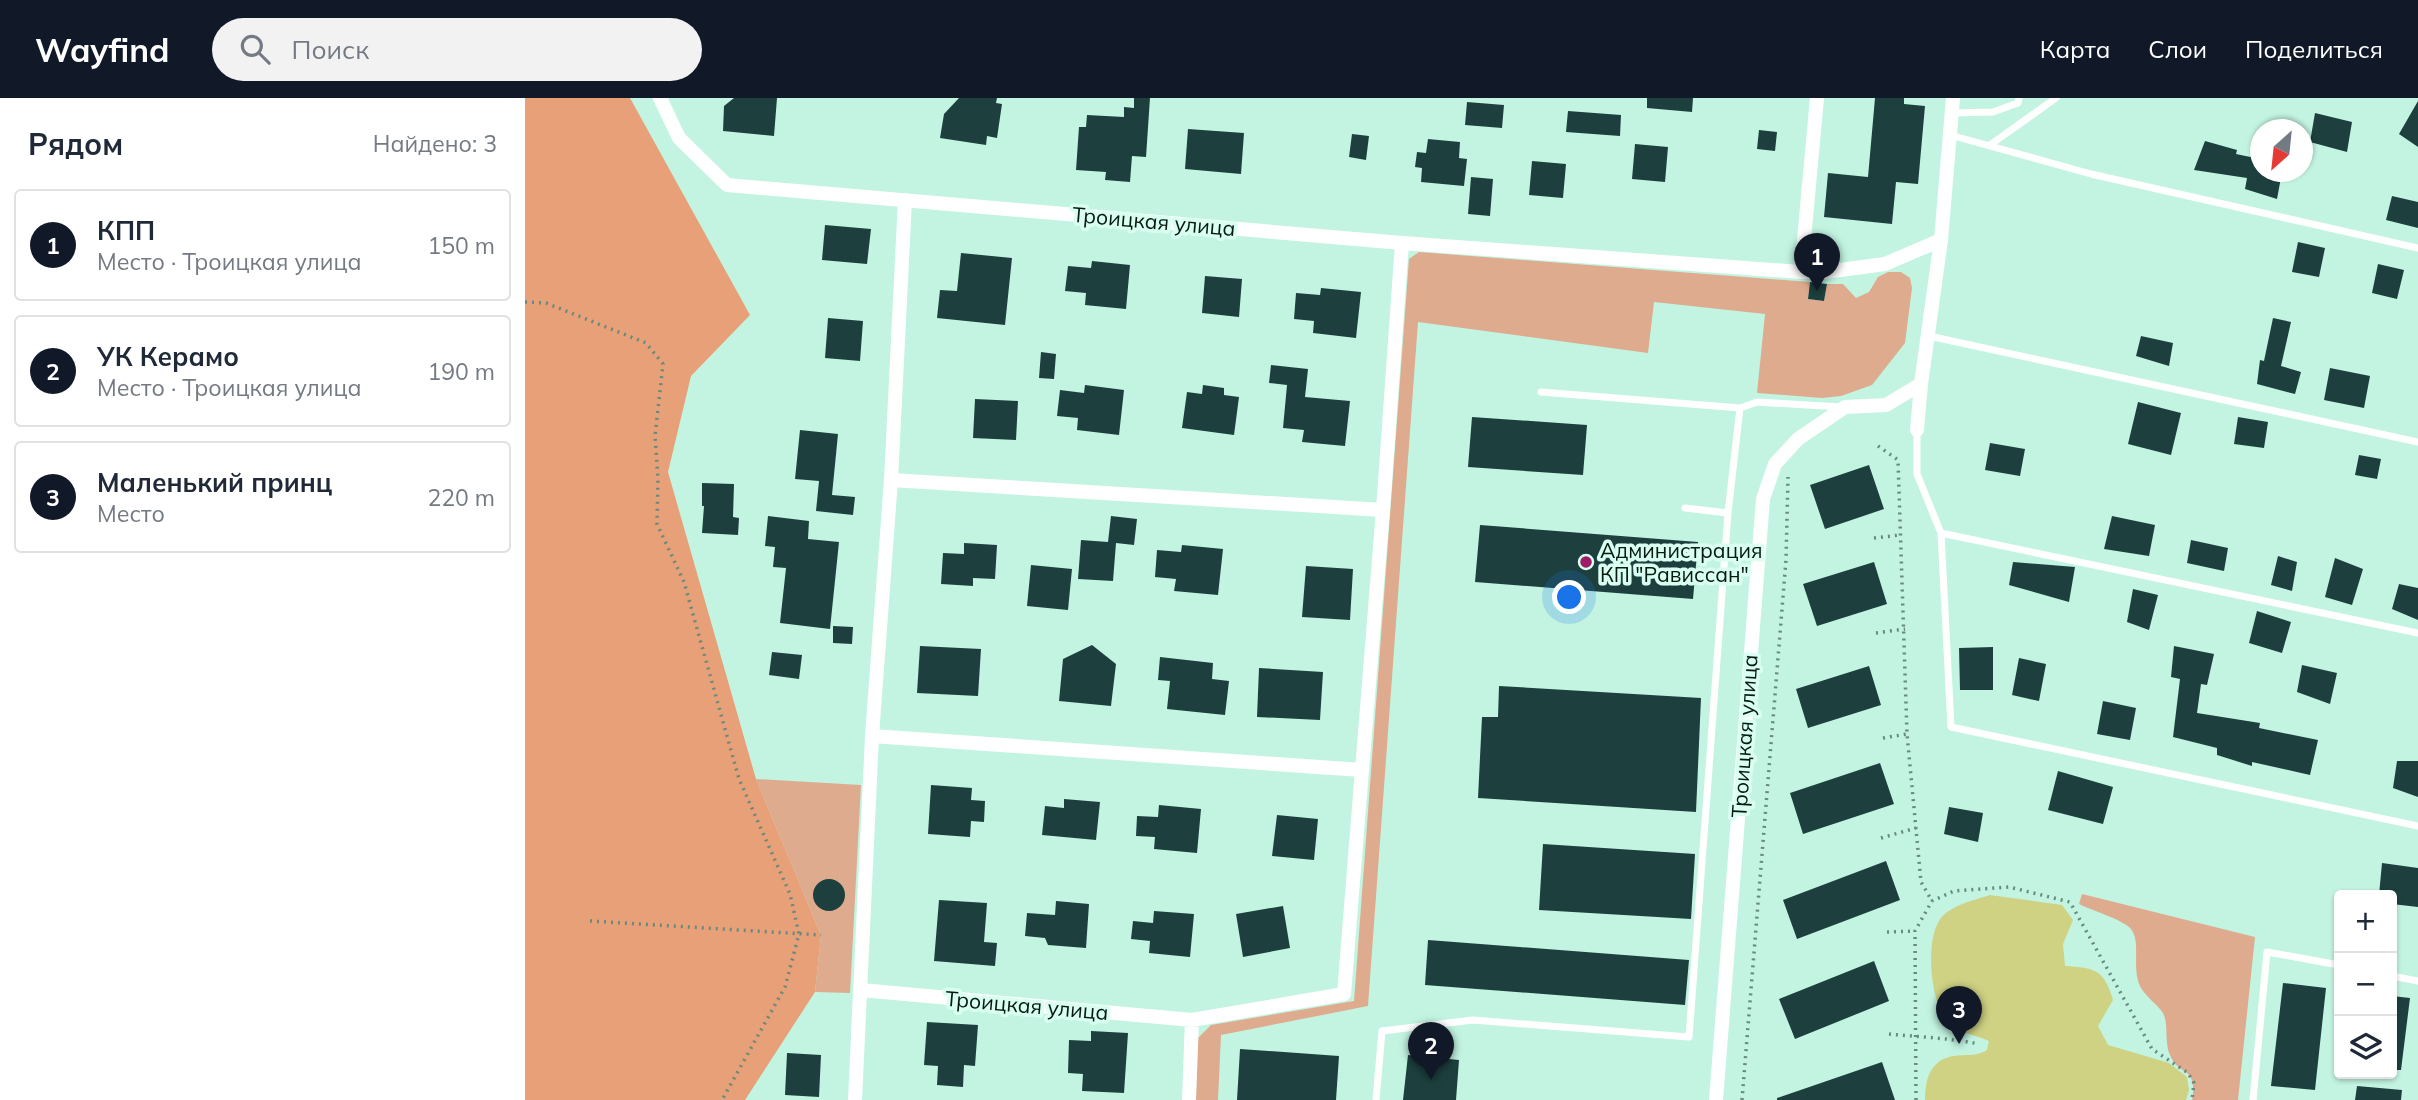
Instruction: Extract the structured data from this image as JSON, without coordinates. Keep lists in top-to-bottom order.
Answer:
{
  "streets": {
    "street": ["Троицкая улица"]
  },
  "places": ["Администрация КП \"Рависсан\""],
  "north": "bottom left",
  "page": {
    "header": "Wayfind",
    "search": "Поиск",
    "nav": ["Карта", "Слои", "Поделиться"],
    "heading": ["Рядом", "Найдено: 3"],
    "list": [
      {
        "mark": "1",
        "name": "КПП",
        "note": "Место · Троицкая улица",
        "value": "150 m"
      },
      {
        "mark": "2",
        "name": "УК Керамо",
        "note": "Место · Троицкая улица",
        "value": "190 m"
      },
      {
        "mark": "3",
        "name": "Маленький принц",
        "note": "Место",
        "value": "220 m"
      }
    ],
    "pins": ["1", "3", "2"],
    "map_buttons": ["+", "−"]
  }
}
